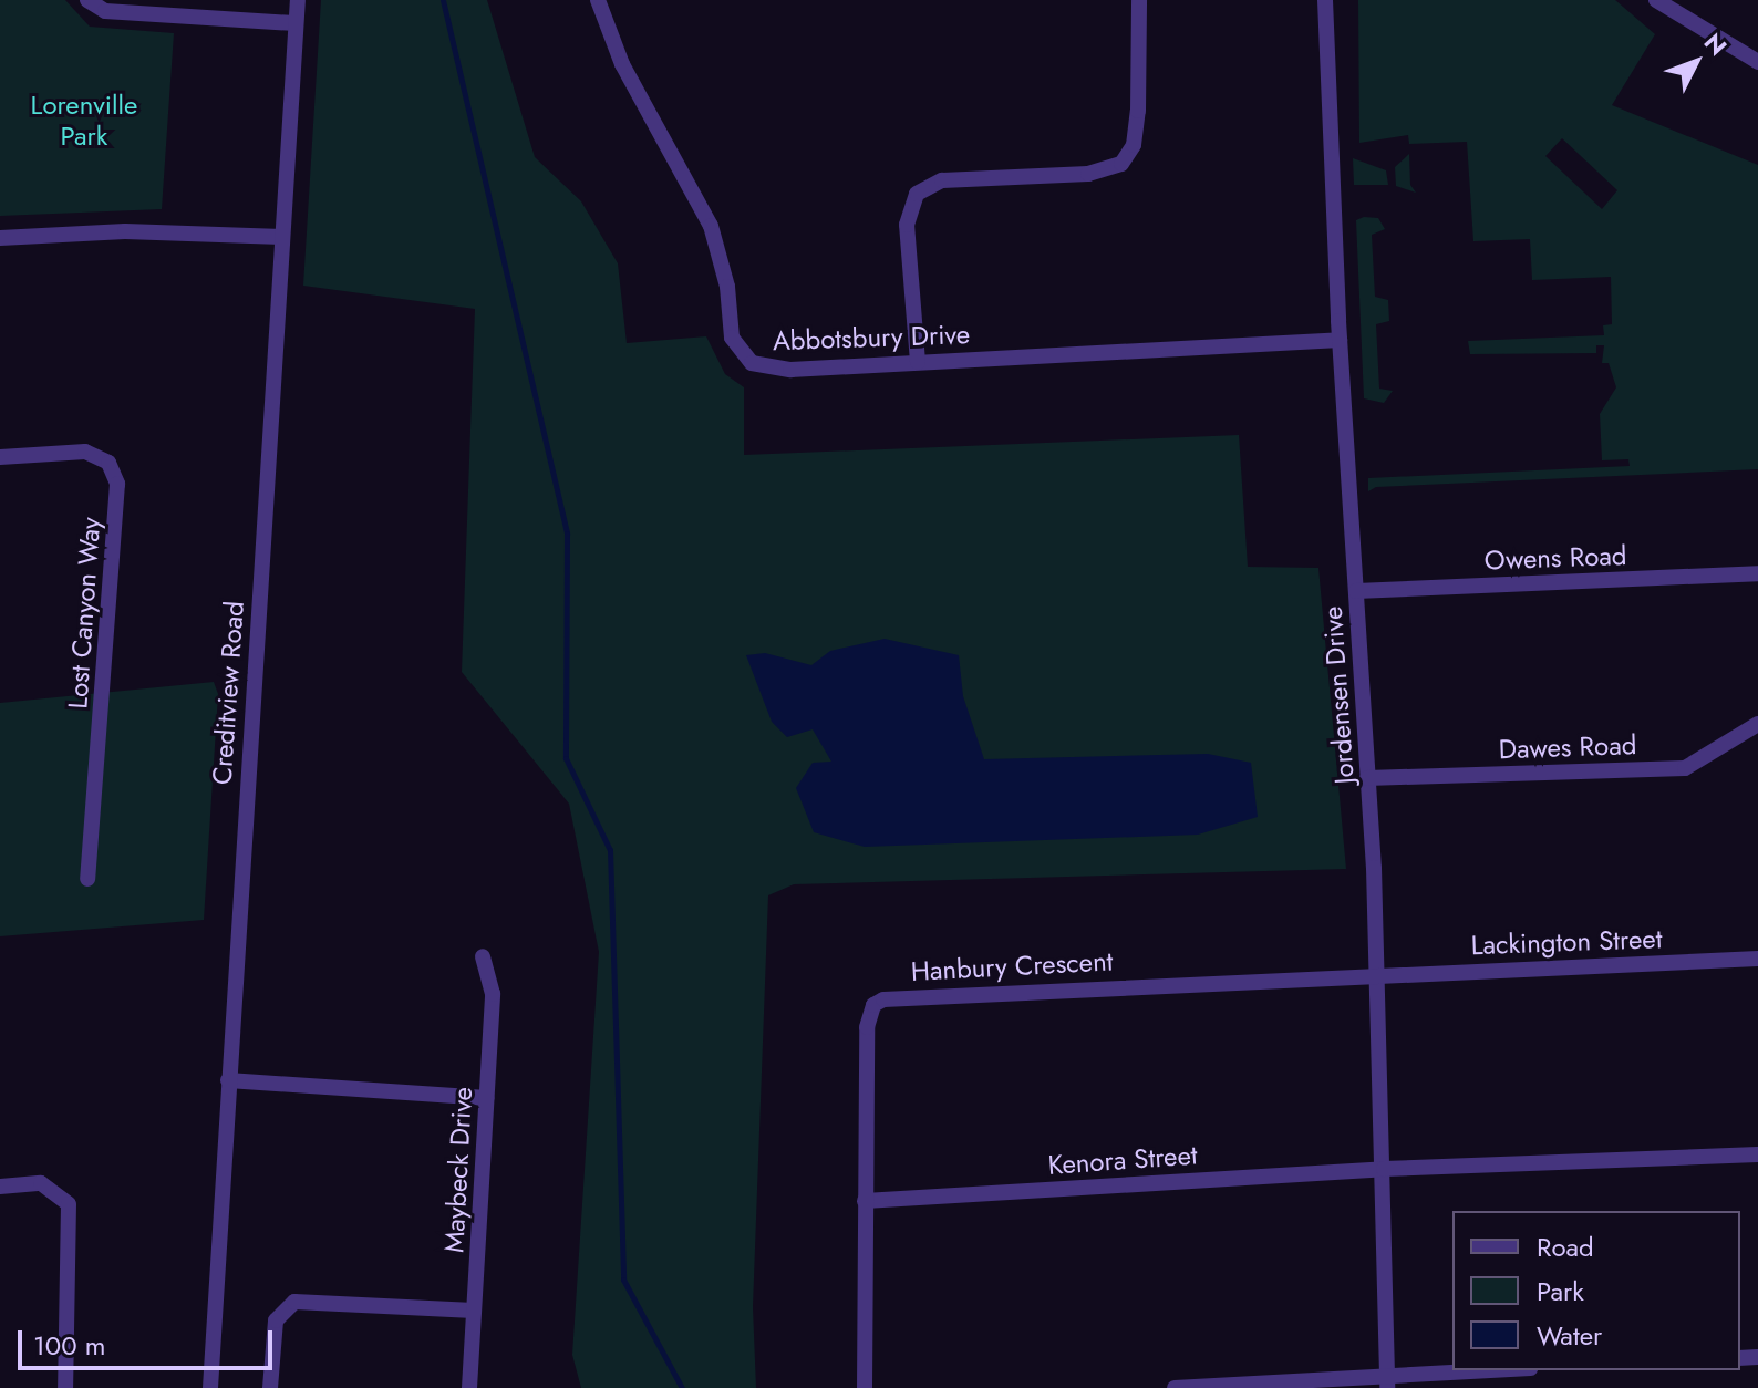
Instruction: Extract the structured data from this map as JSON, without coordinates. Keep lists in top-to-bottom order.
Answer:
{
  "streets": {
    "street": [
      "Abbotsbury Drive",
      "Owens Road",
      "Lost Canyon Way",
      "Creditview Road",
      "Jordensen Drive",
      "Dawes Road",
      "Lackington Street",
      "Hanbury Crescent",
      "Kenora Street",
      "Maybeck Drive"
    ]
  },
  "crossings": [
    ["Abbotsbury Drive", "Jordensen Drive"],
    ["Owens Road", "Jordensen Drive"],
    ["Jordensen Drive", "Dawes Road"],
    ["Jordensen Drive", "Lackington Street"],
    ["Jordensen Drive", "Hanbury Crescent"],
    ["Jordensen Drive", "Kenora Street"],
    ["Lackington Street", "Hanbury Crescent"],
    ["Hanbury Crescent", "Kenora Street"]
  ],
  "parks": ["Lorenville Park"],
  "legend": ["Road", "Park", "Water"],
  "scale_bar": "100 m",
  "north": "top right"
}
